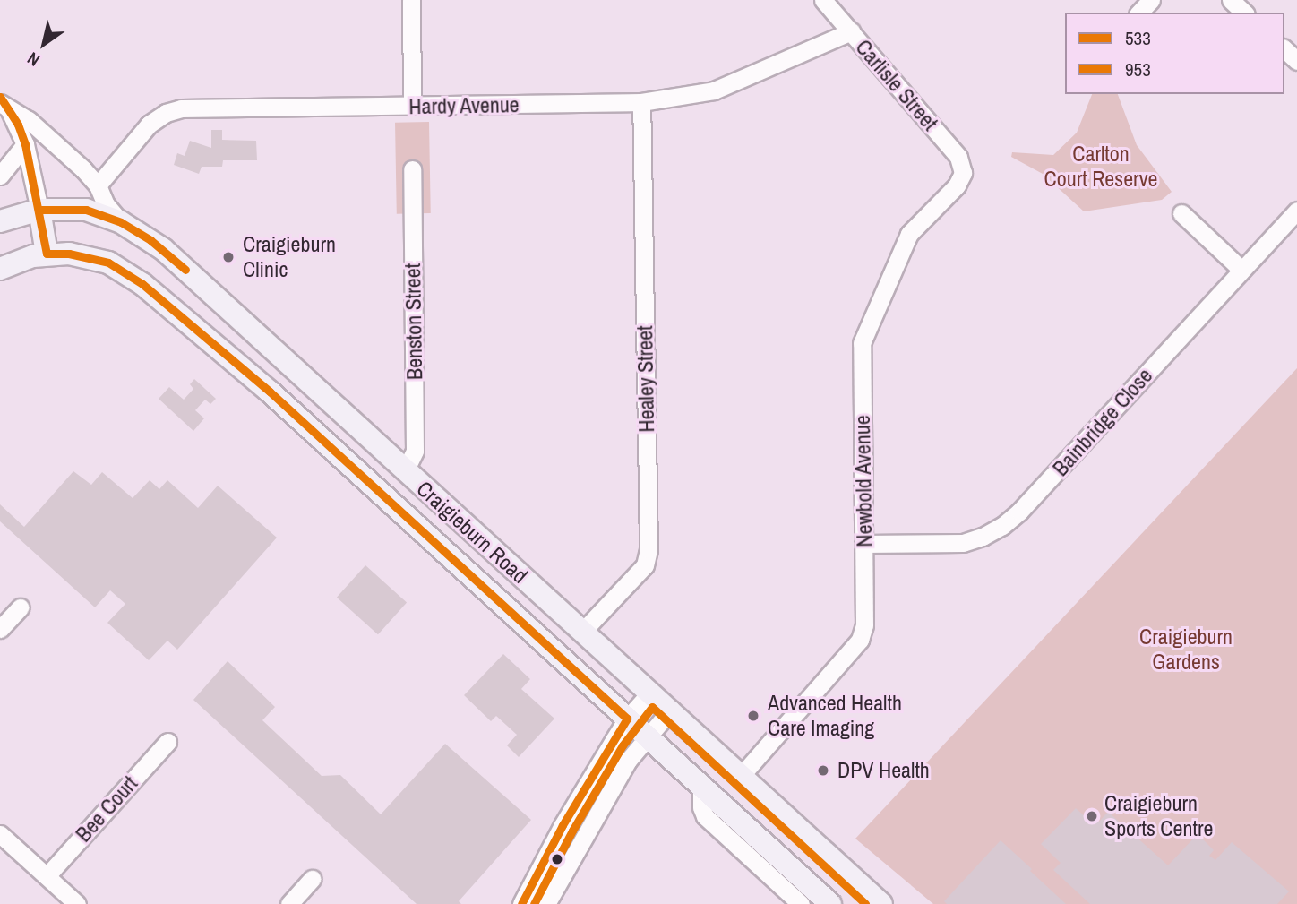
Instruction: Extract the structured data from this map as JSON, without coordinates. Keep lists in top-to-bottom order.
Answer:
{
  "streets": {
    "main road": ["Craigieburn Road"],
    "street": [
      "Carlisle Street",
      "Hardy Avenue",
      "Benston Street",
      "Healey Street",
      "Bainbridge Close",
      "Newbold Avenue",
      "Bee Court"
    ]
  },
  "crossings": [
    ["Carlisle Street", "Hardy Avenue"],
    ["Carlisle Street", "Newbold Avenue"],
    ["Hardy Avenue", "Healey Street"],
    ["Benston Street", "Craigieburn Road"],
    ["Healey Street", "Craigieburn Road"],
    ["Bainbridge Close", "Newbold Avenue"],
    ["Newbold Avenue", "Craigieburn Road"]
  ],
  "parks": ["Carlton Court Reserve", "Craigieburn Gardens"],
  "places": [
    "Craigieburn Clinic",
    "Advanced Health Care Imaging",
    "DPV Health",
    "Craigieburn Sports Centre"
  ],
  "lines": ["transit line 533", "transit line 953"],
  "legend": ["533", "953"],
  "north": "bottom left"
}
